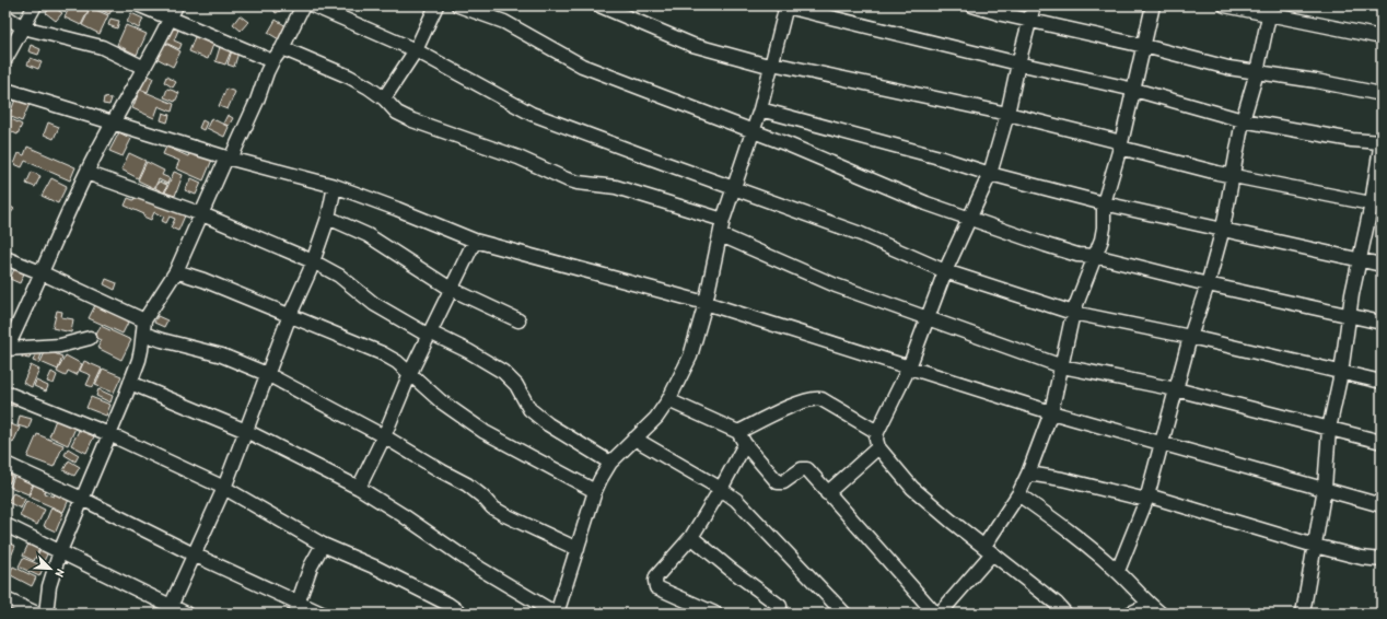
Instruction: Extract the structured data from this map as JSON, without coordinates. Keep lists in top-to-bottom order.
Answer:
{
  "north": "bottom right"
}
